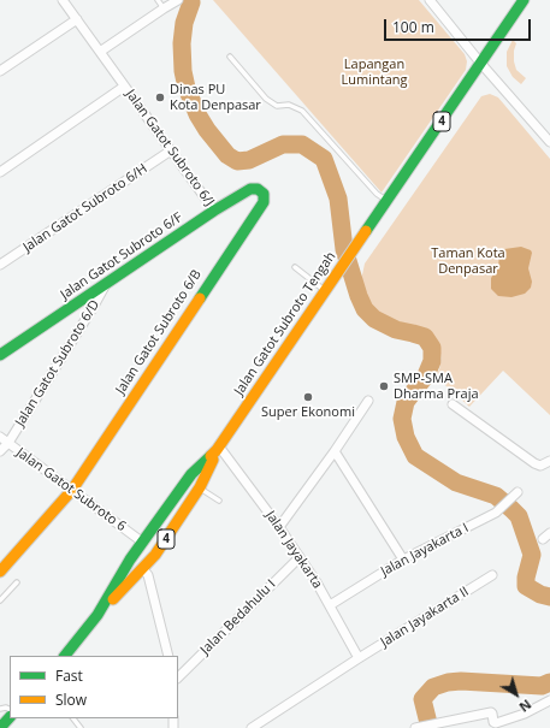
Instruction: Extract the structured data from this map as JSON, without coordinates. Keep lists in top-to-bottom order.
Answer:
{
  "streets": {
    "main road": [
      "4",
      "Jalan Gatot Subroto 6/F",
      "Jalan Gatot Subroto Tengah",
      "Jalan Gatot Subroto 6/B"
    ],
    "street": [
      "Jalan Gatot Subroto 6/J",
      "Jalan Gatot Subroto 6/H",
      "Jalan Gatot Subroto 6/D",
      "Jalan Gatot Subroto 6",
      "Jalan Jayakarta",
      "Jalan Jayakarta I",
      "Jalan Bedahulu I",
      "Jalan Jayakarta II"
    ]
  },
  "crossings": [
    ["4", "Jalan Gatot Subroto Tengah"],
    ["4", "Jalan Jayakarta"],
    ["Jalan Gatot Subroto 6/J", "Jalan Gatot Subroto 6/H"],
    ["Jalan Gatot Subroto 6/J", "Jalan Gatot Subroto 6/F"],
    ["Jalan Gatot Subroto 6/F", "Jalan Gatot Subroto 6/B"],
    ["Jalan Gatot Subroto 6/F", "Jalan Gatot Subroto 6/D"],
    ["Jalan Gatot Subroto Tengah", "Jalan Gatot Subroto 6"],
    ["Jalan Gatot Subroto Tengah", "Jalan Jayakarta"],
    ["Jalan Gatot Subroto 6/B", "Jalan Gatot Subroto 6"],
    ["Jalan Gatot Subroto 6/D", "Jalan Gatot Subroto 6"],
    ["Jalan Jayakarta", "Jalan Jayakarta I"],
    ["Jalan Jayakarta", "Jalan Bedahulu I"],
    ["Jalan Jayakarta", "Jalan Jayakarta II"]
  ],
  "parks": ["Lapangan Lumintang", "Taman Kota Denpasar"],
  "places": ["Dinas PU Kota Denpasar", "SMP-SMA Dharma Praja", "Super Ekonomi"],
  "legend": ["Fast", "Slow"],
  "scale_bar": "100 m",
  "north": "bottom right"
}
